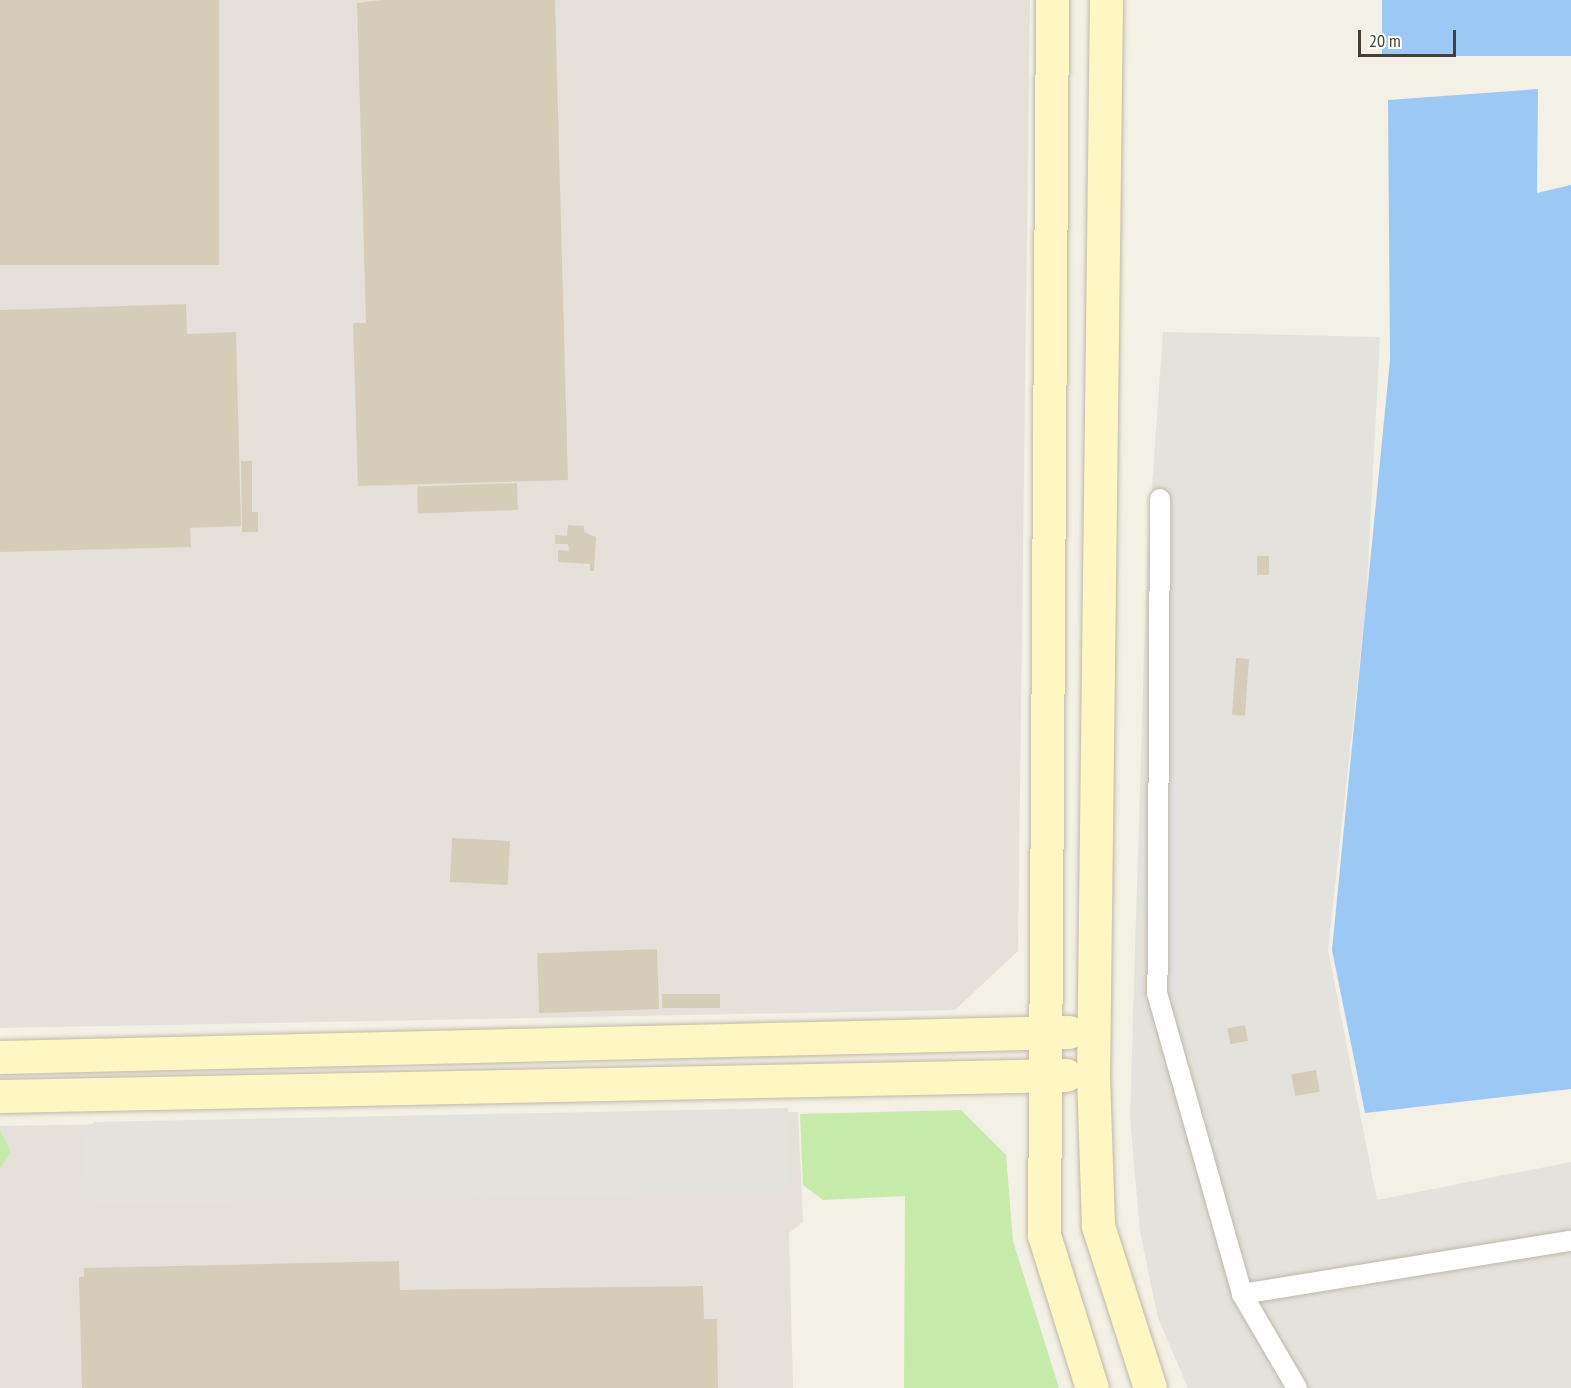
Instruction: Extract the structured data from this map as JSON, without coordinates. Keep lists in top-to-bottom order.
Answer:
{
  "scale_bar": "20 m"
}
